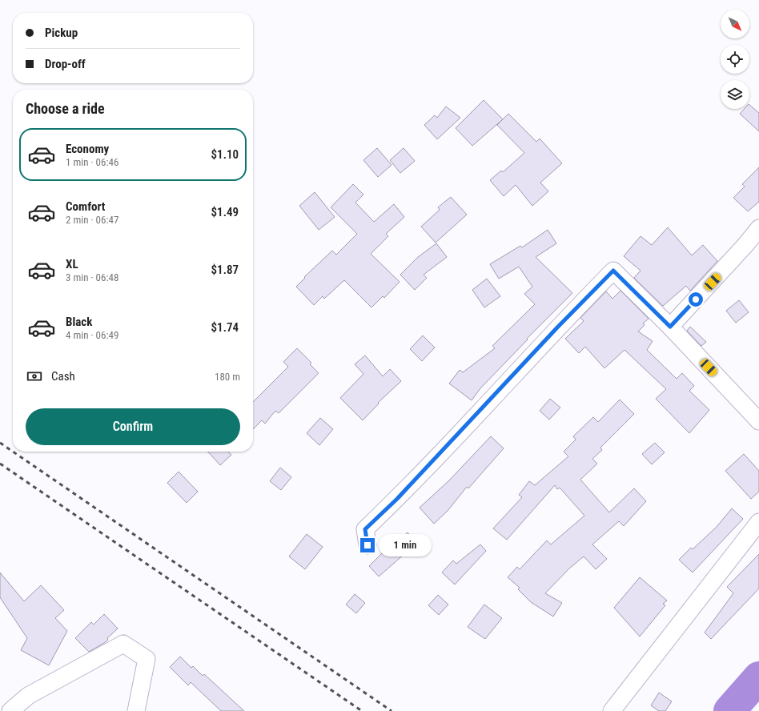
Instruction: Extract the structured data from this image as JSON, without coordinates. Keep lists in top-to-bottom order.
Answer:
{
  "north": "bottom right",
  "page": {
    "banner": ["Pickup", "Drop-off"],
    "heading": "Choose a ride",
    "list": [
      {
        "name": "Economy",
        "note": "1 min · 06:46",
        "value": "$1.10"
      },
      {
        "name": "Comfort",
        "note": "2 min · 06:47",
        "value": "$1.49"
      },
      {
        "name": "XL",
        "note": "3 min · 06:48",
        "value": "$1.87"
      },
      {
        "name": "Black",
        "note": "4 min · 06:49",
        "value": "$1.74"
      }
    ],
    "pay": ["Cash", "180 m"],
    "buttons": "Confirm",
    "bubble": "1 min"
  }
}
